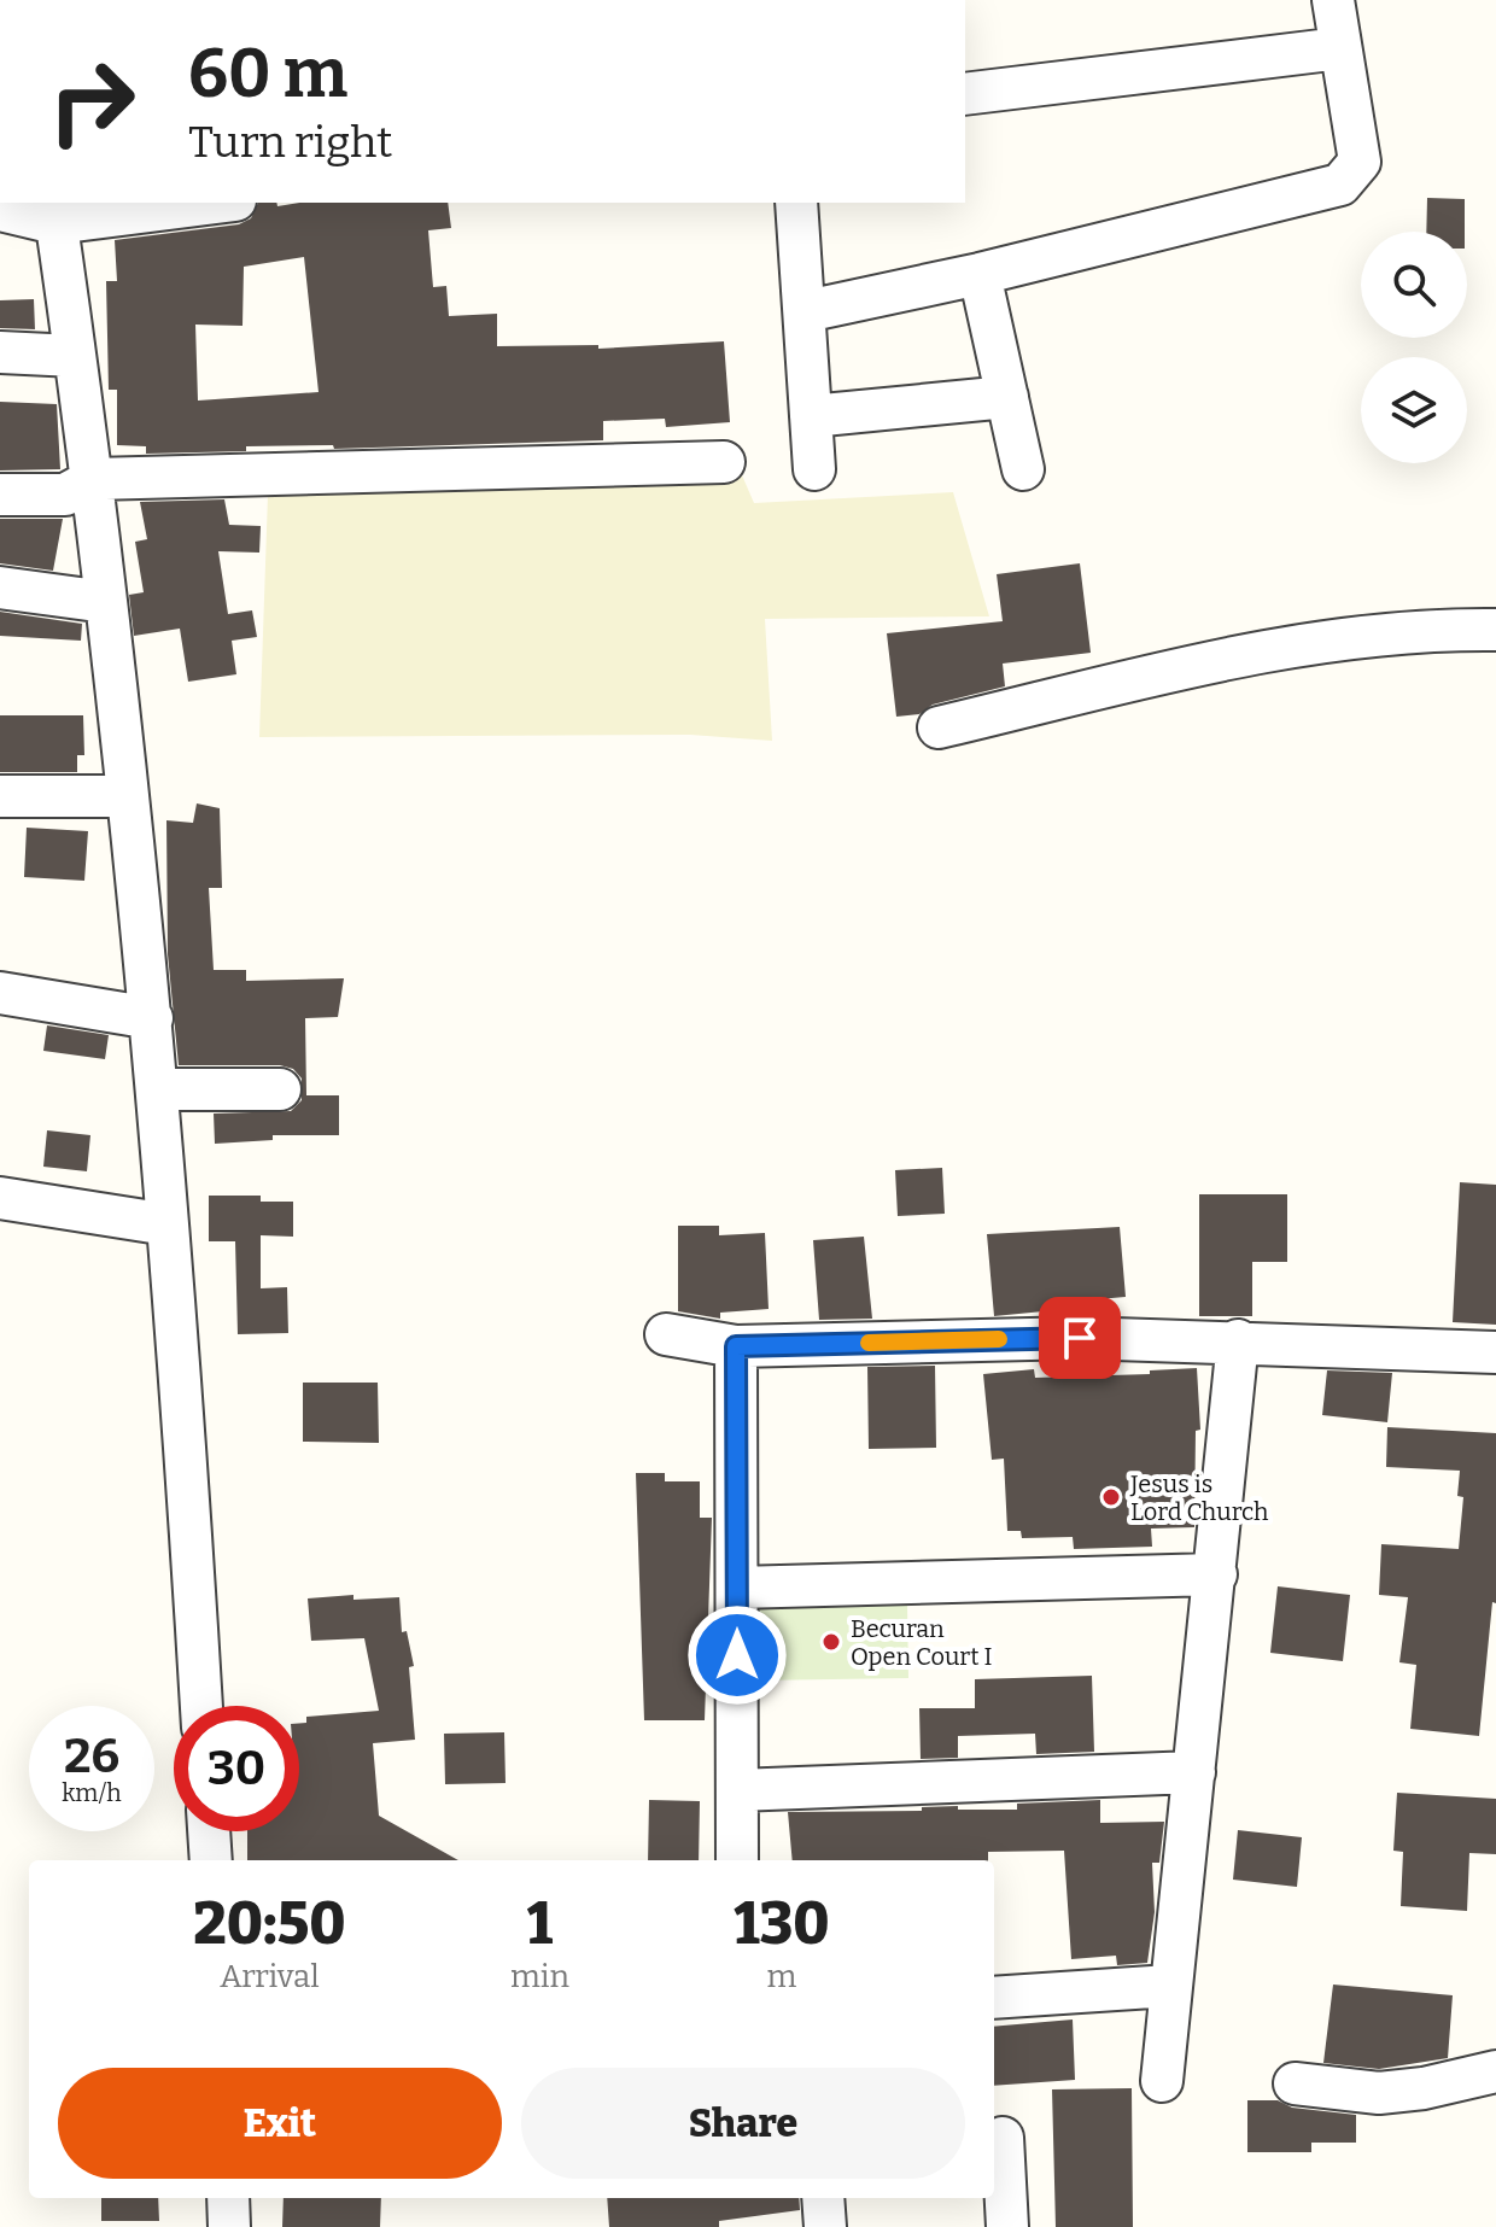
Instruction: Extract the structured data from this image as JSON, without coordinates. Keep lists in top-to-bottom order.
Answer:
{
  "places": ["Jesus is Lord Church", "Becuran Open Court I"],
  "page": {
    "turn": ["60 m", "Turn right"],
    "speed": "26 km/h",
    "limit": "30",
    "eta": [
      "20:50",
      "Arrival",
      "1",
      "min",
      "130",
      "m"
    ],
    "buttons": ["Exit", "Share"]
  }
}
